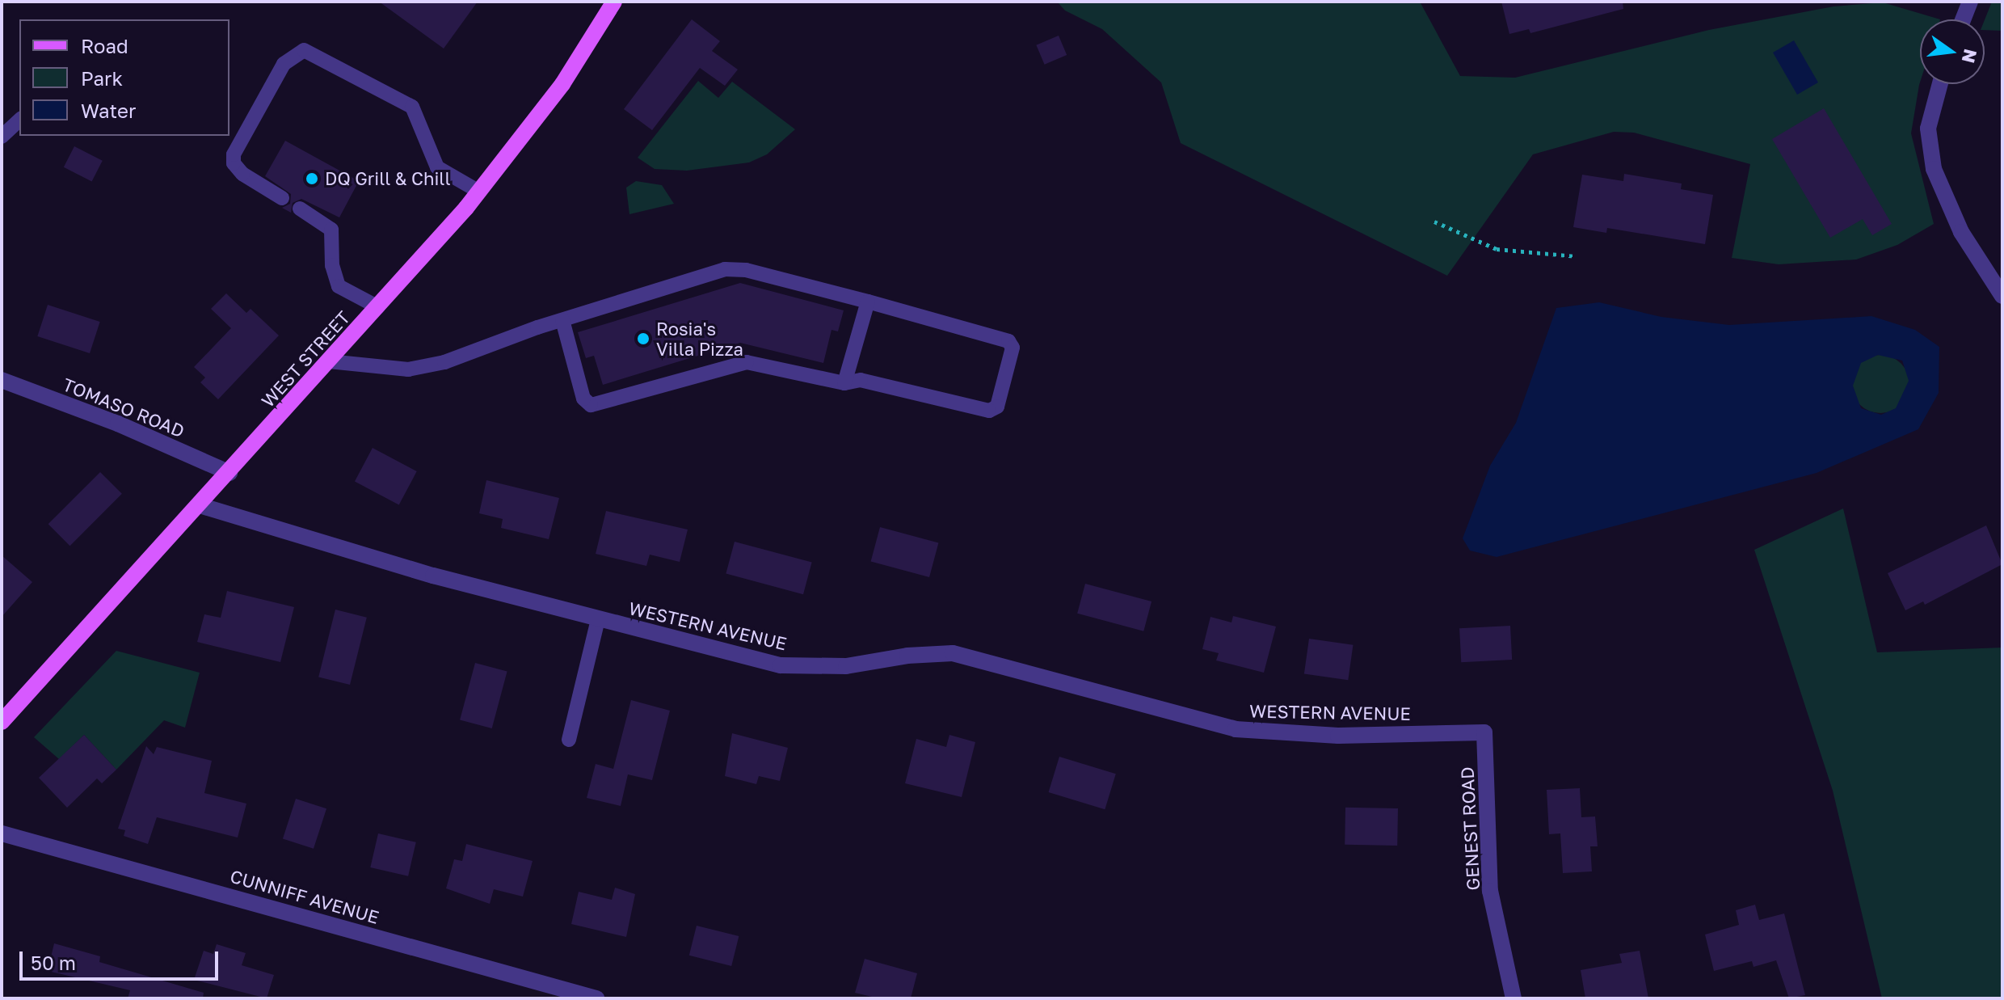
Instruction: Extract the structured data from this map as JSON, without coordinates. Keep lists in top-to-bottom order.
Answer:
{
  "streets": {
    "main road": ["WEST STREET"],
    "street": [
      "TOMASO ROAD",
      "WESTERN AVENUE",
      "GENEST ROAD",
      "CUNNIFF AVENUE"
    ]
  },
  "crossings": [
    ["WEST STREET", "TOMASO ROAD"],
    ["WEST STREET", "WESTERN AVENUE"],
    ["WESTERN AVENUE", "GENEST ROAD"]
  ],
  "places": ["DQ Grill & Chill", "Rosia's Villa Pizza"],
  "legend": ["Road", "Park", "Water"],
  "scale_bar": "50 m",
  "north": "right"
}
